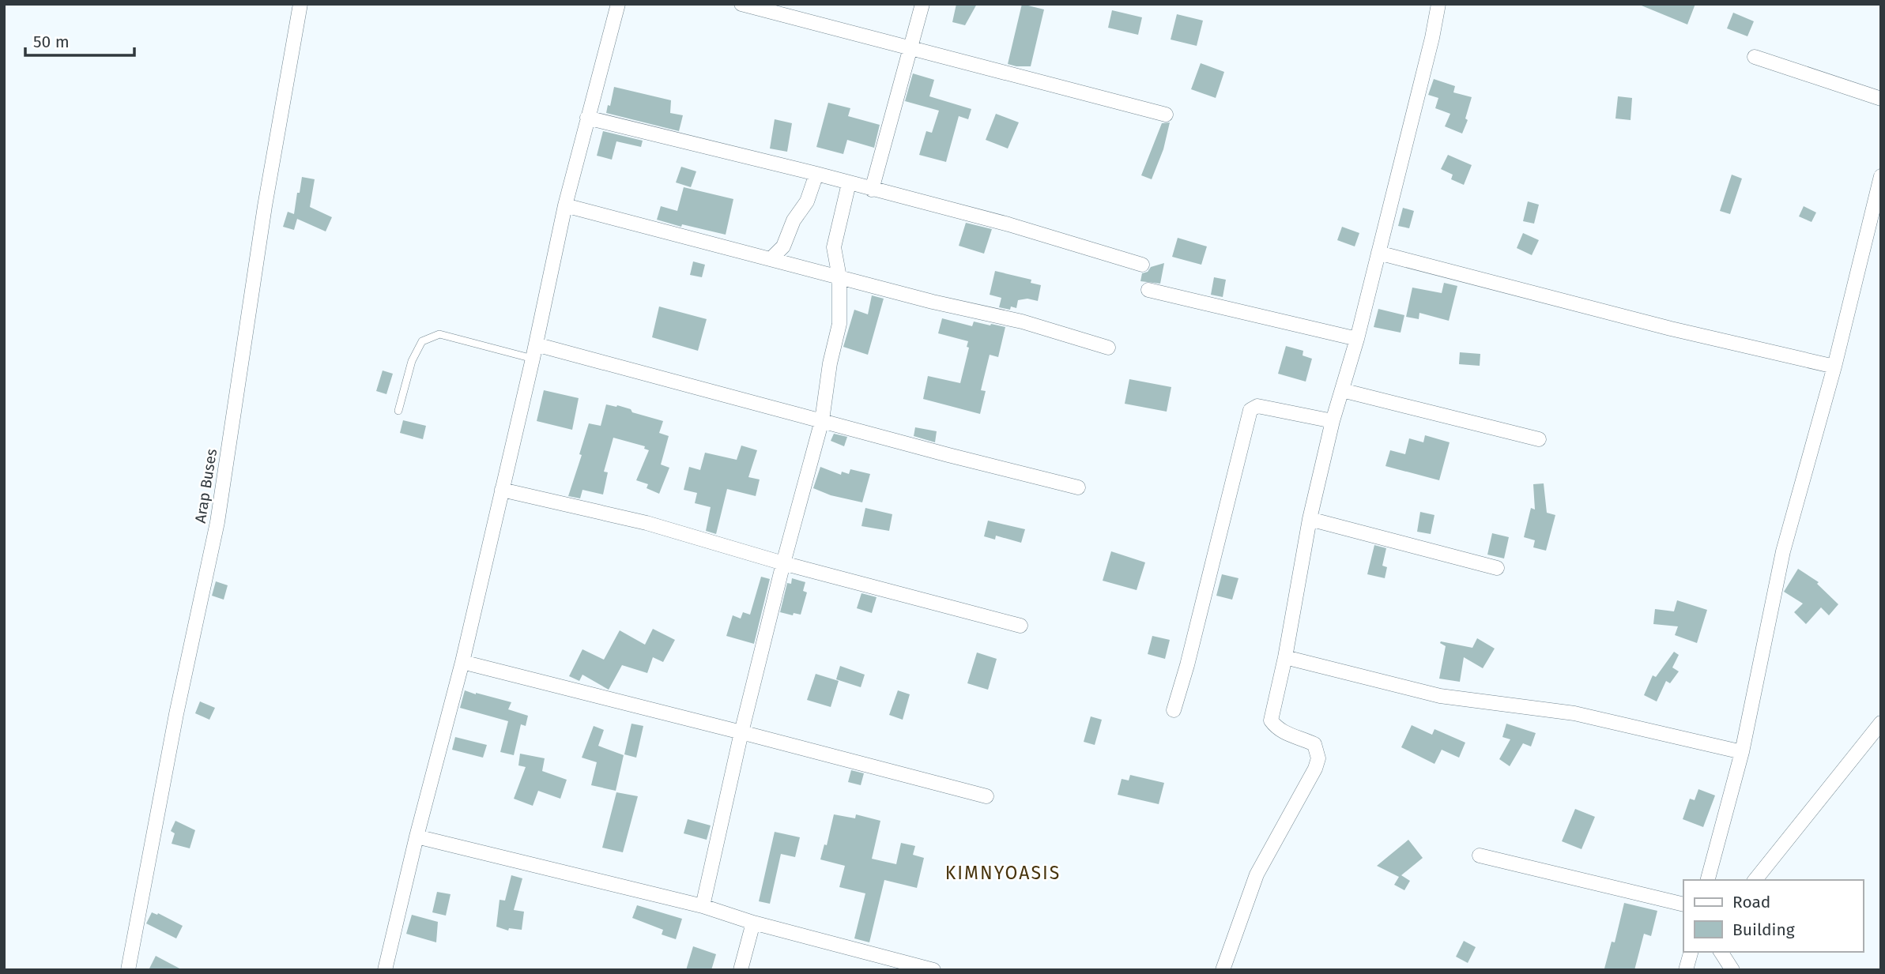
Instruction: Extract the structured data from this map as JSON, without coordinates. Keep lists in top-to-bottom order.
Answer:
{
  "streets": {
    "street": ["Arap Buses"]
  },
  "districts": ["KIMNYOASIS"],
  "legend": ["Road", "Building"],
  "scale_bar": "50 m"
}
